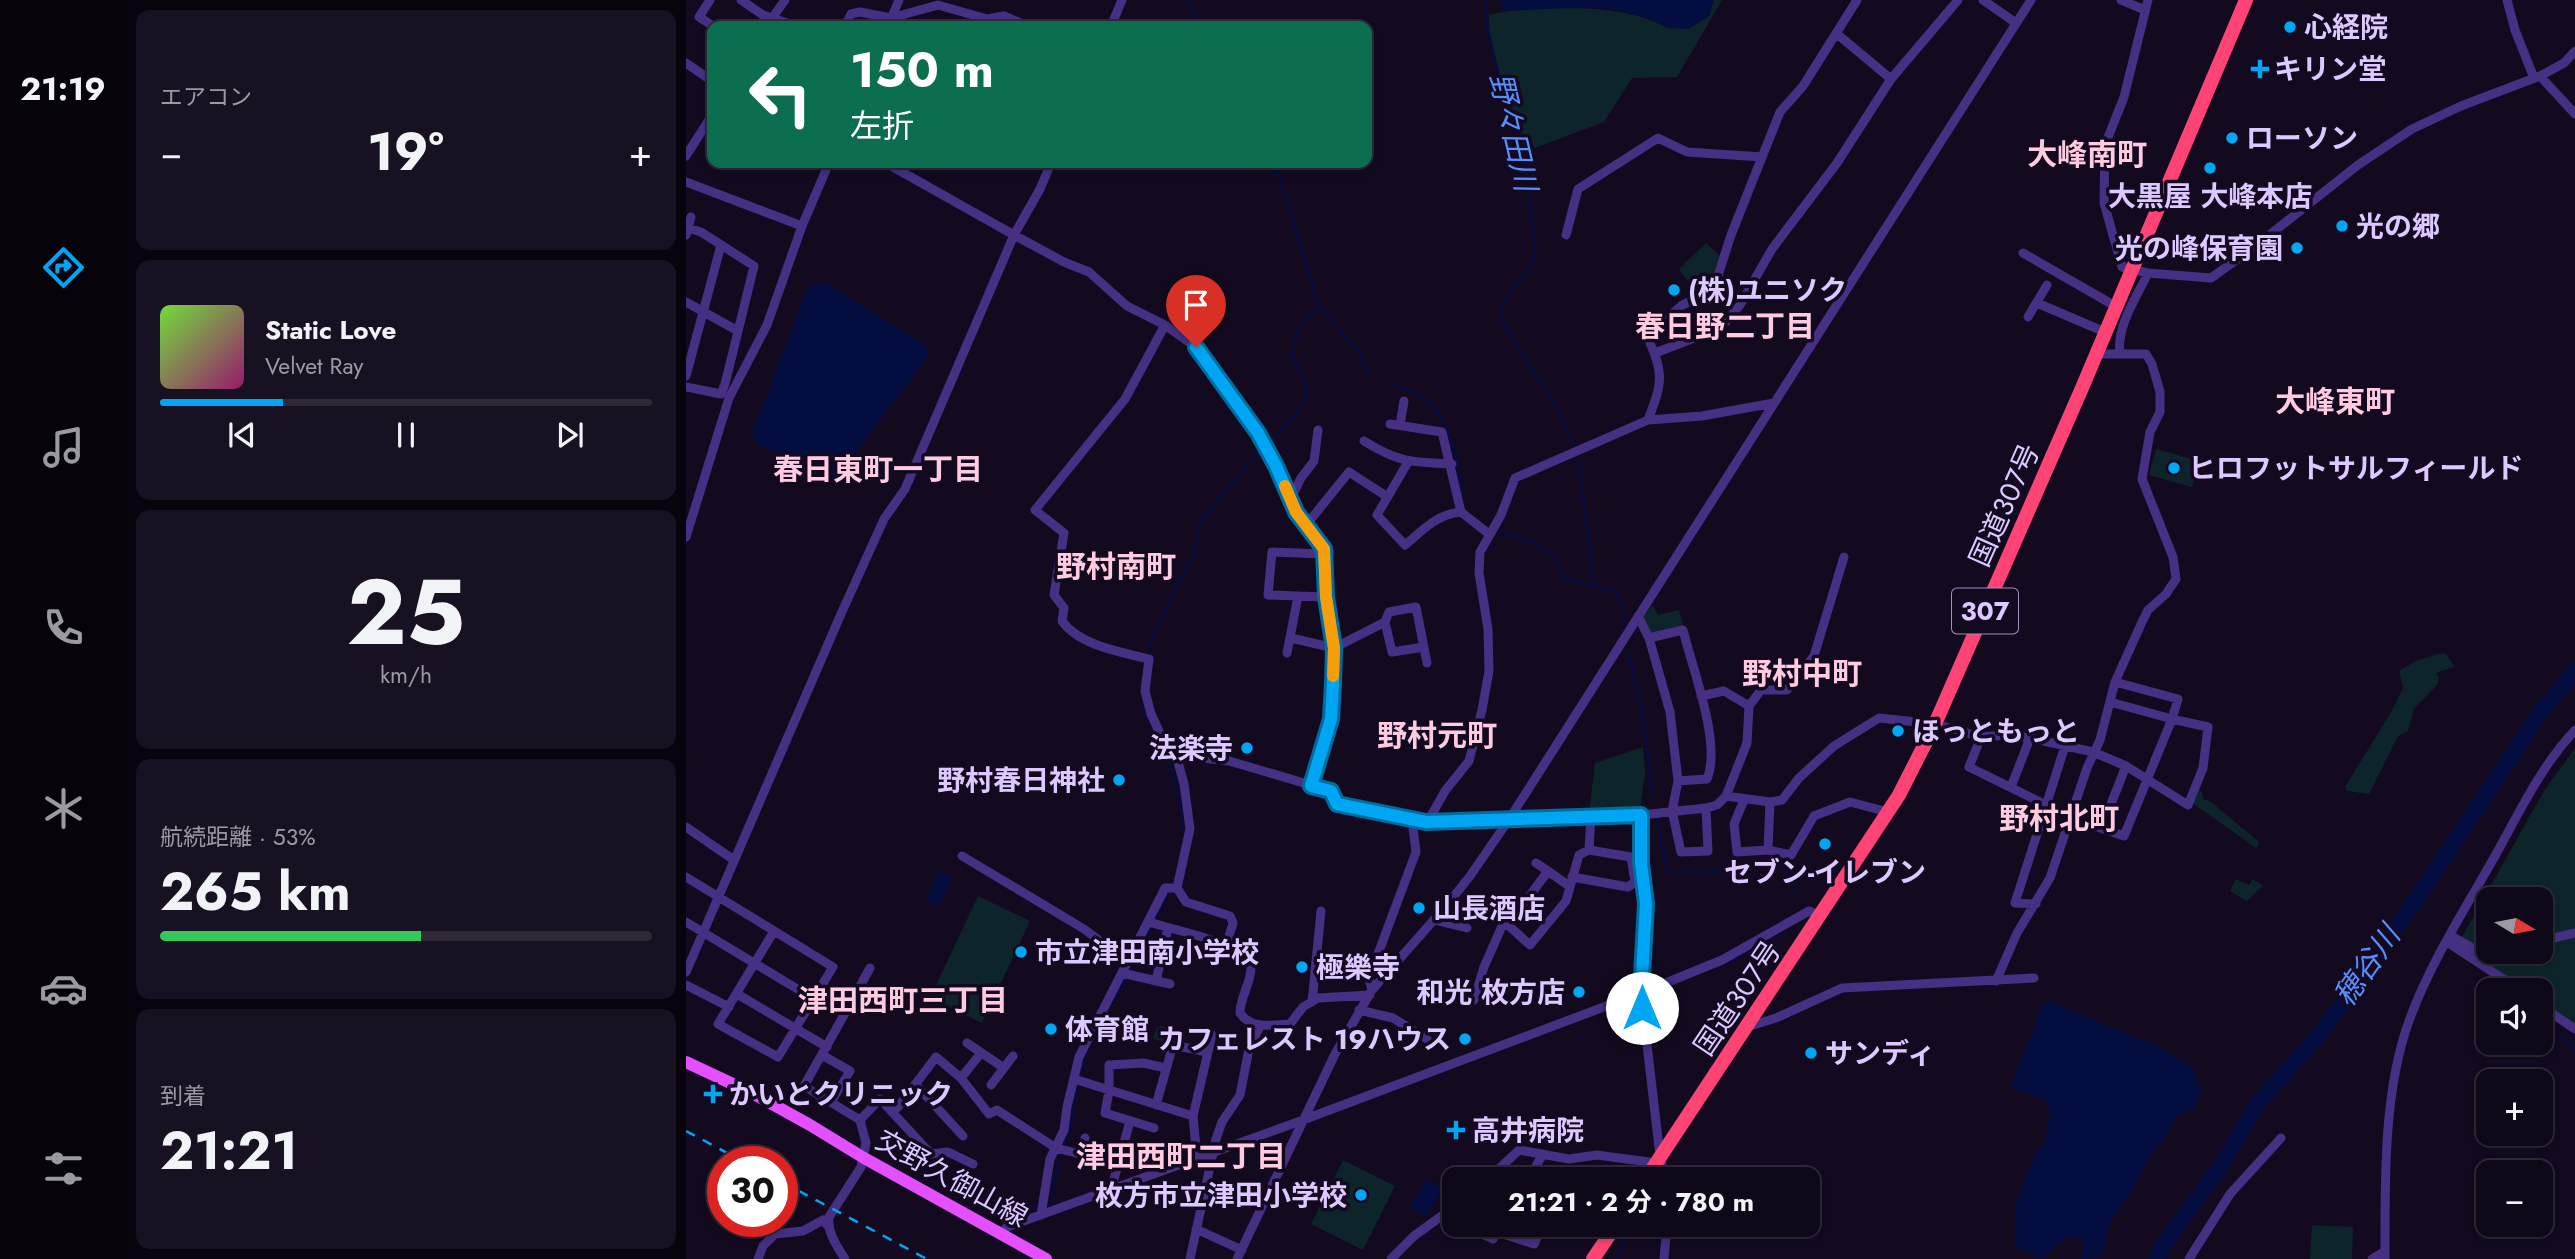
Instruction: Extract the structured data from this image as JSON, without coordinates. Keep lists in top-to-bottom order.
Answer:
{
  "streets": {
    "highway": ["国道307号", "307"],
    "main road": ["交野久御山線"]
  },
  "districts": [
    "大峰南町",
    "春日野二丁目",
    "大峰東町",
    "春日東町一丁目",
    "野村南町",
    "野村中町",
    "野村元町",
    "野村北町",
    "津田西町三丁目",
    "津田西町二丁目"
  ],
  "water": ["野々田川", "穂谷川"],
  "places": {
    "other": [
      "心経院",
      "ローソン",
      "大黒屋 大峰本店",
      "光の郷",
      "光の峰保育園",
      "(株)ユニソク",
      "ヒロフットサルフィールド",
      "ほっともっと",
      "法楽寺",
      "野村春日神社",
      "セブン-イレブン",
      "山長酒店",
      "市立津田南小学校",
      "極樂寺",
      "和光 枚方店",
      "体育館",
      "カフェレスト 19ハウス",
      "サンディ",
      "枚方市立津田小学校"
    ],
    "health": ["キリン堂", "かいとクリニック", "高井病院"]
  },
  "north": "right",
  "page": {
    "tabs": "21:19",
    "tile": [
      "エアコン",
      ["25", "km/h"],
      ["航続距離 · 53%", "265 km"],
      ["到着", "21:21"]
    ],
    "turn": ["150 m", "左折"],
    "heat": ["−", "19°", "+"],
    "song": ["Static Love", "Velvet Ray"],
    "map_buttons": ["+", "−"],
    "limit": "30",
    "trip": "21:21 · 2 分 · 780 m"
  }
}
